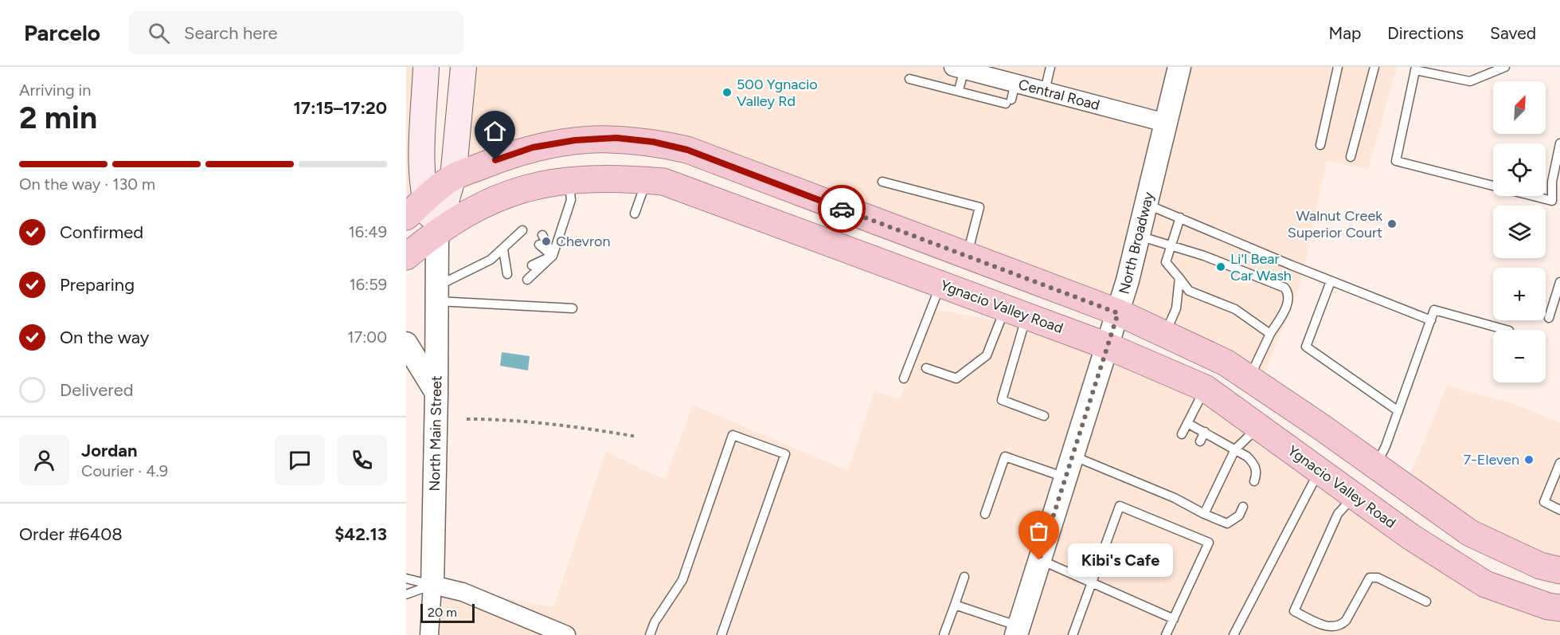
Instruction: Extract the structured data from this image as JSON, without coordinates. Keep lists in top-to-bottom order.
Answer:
{
  "streets": {
    "highway": ["Ygnacio Valley Road"],
    "main road": ["North Main Street"],
    "street": ["Central Road", "North Broadway"]
  },
  "crossings": [
    ["Central Road", "North Broadway"],
    ["North Broadway", "Ygnacio Valley Road"],
    ["Ygnacio Valley Road", "North Main Street"]
  ],
  "places": [
    "500 Ygnacio Valley Rd",
    "Walnut Creek Superior Court",
    "Chevron",
    "Li'l Bear Car Wash",
    "7-Eleven",
    "Kibi's Cafe"
  ],
  "scale_bar": "20 m",
  "north": "top right",
  "page": {
    "header": "Parcelo",
    "search": "Search here",
    "nav": ["Map", "Directions", "Saved"],
    "heading": ["2 min", "Arriving in", "17:15–17:20"],
    "panel": [
      "Jordan",
      "Courier · 4.9",
      "Order #6408",
      "$42.13"
    ],
    "map_buttons": ["+", "−"],
    "bar": "On the way · 130 m",
    "list": [
      ["Confirmed", "16:49"],
      ["Preparing", "16:59"],
      ["On the way", "17:00"],
      "Delivered"
    ],
    "bubble": "Kibi's Cafe",
    "scale": "20 m"
  }
}
